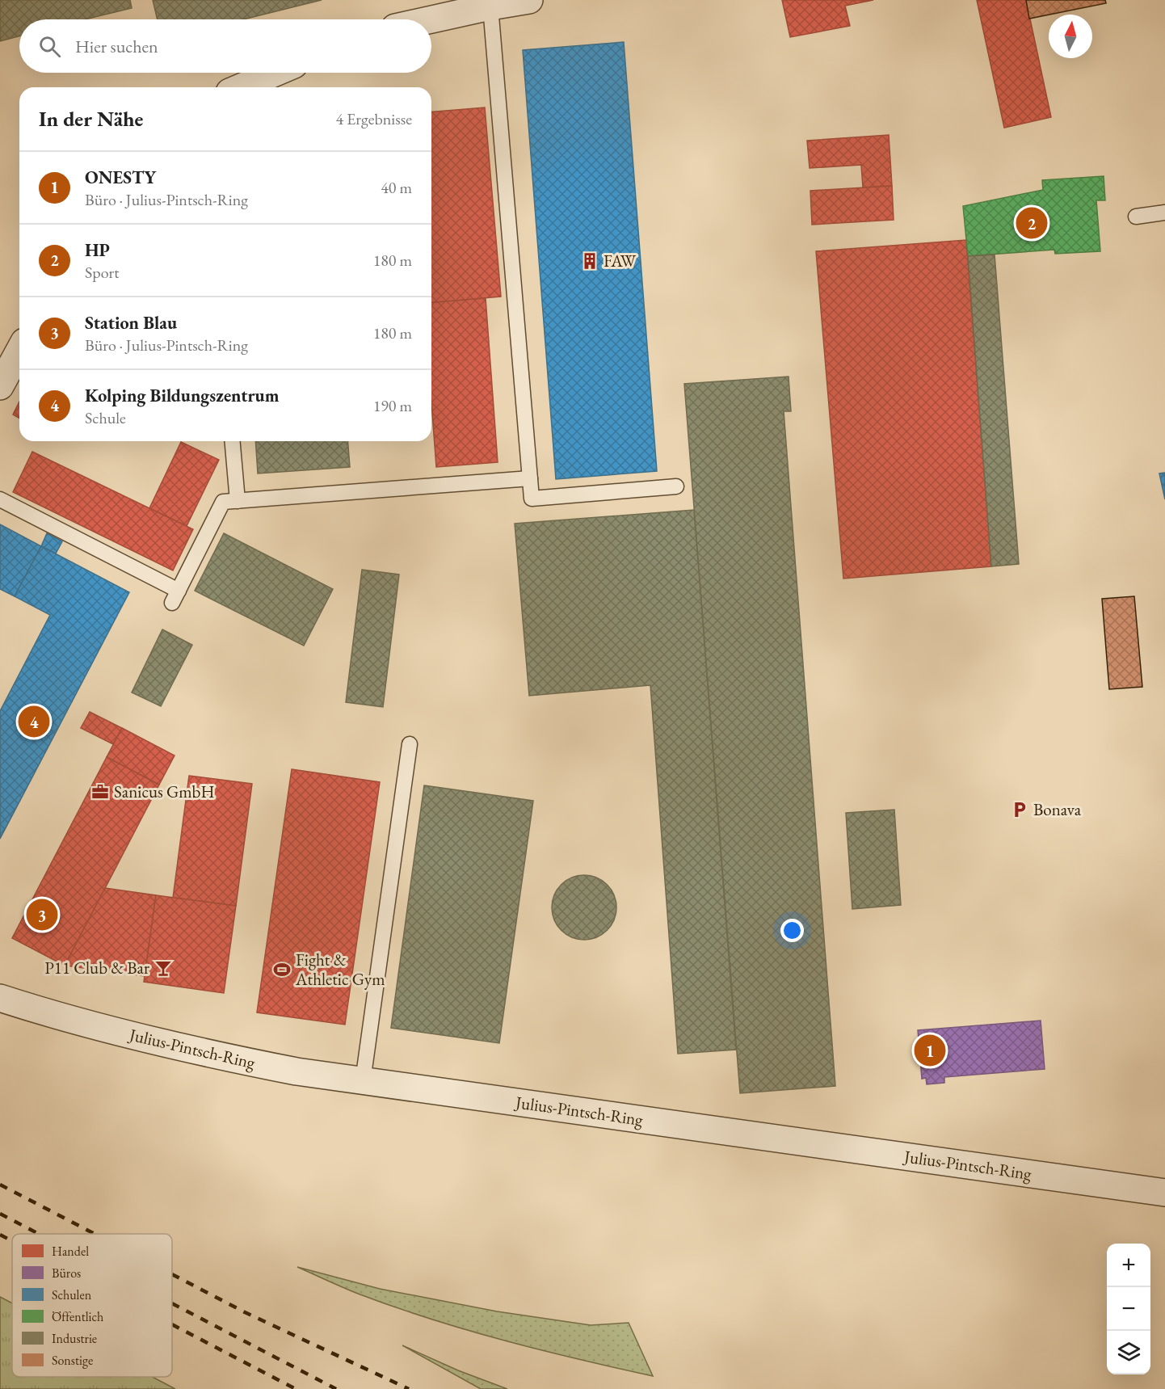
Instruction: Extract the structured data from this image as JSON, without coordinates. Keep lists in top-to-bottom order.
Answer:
{
  "streets": {
    "street": ["Julius-Pintsch-Ring"]
  },
  "places": {
    "building": ["FAW"],
    "office": ["Sanicus GmbH"],
    "parking": ["Bonava"],
    "bar": ["P11 Club & Bar"],
    "sports": ["Fight & Athletic Gym"]
  },
  "legend": [
    "Handel",
    "Büros",
    "Schulen",
    "Öffentlich",
    "Industrie",
    "Sonstige"
  ],
  "north": "top",
  "page": {
    "search": "Hier suchen",
    "heading": ["In der Nähe", "4 Ergebnisse"],
    "list": [
      {
        "mark": "1",
        "name": "ONESTY",
        "note": "Büro · Julius-Pintsch-Ring",
        "value": "40 m"
      },
      {
        "mark": "2",
        "name": "HP",
        "note": "Sport",
        "value": "180 m"
      },
      {
        "mark": "3",
        "name": "Station Blau",
        "note": "Büro · Julius-Pintsch-Ring",
        "value": "180 m"
      },
      {
        "mark": "4",
        "name": "Kolping Bildungszentrum",
        "note": "Schule",
        "value": "190 m"
      }
    ],
    "pins": [
      "2",
      "4",
      "3",
      "1"
    ],
    "map_buttons": ["+", "−"]
  }
}
